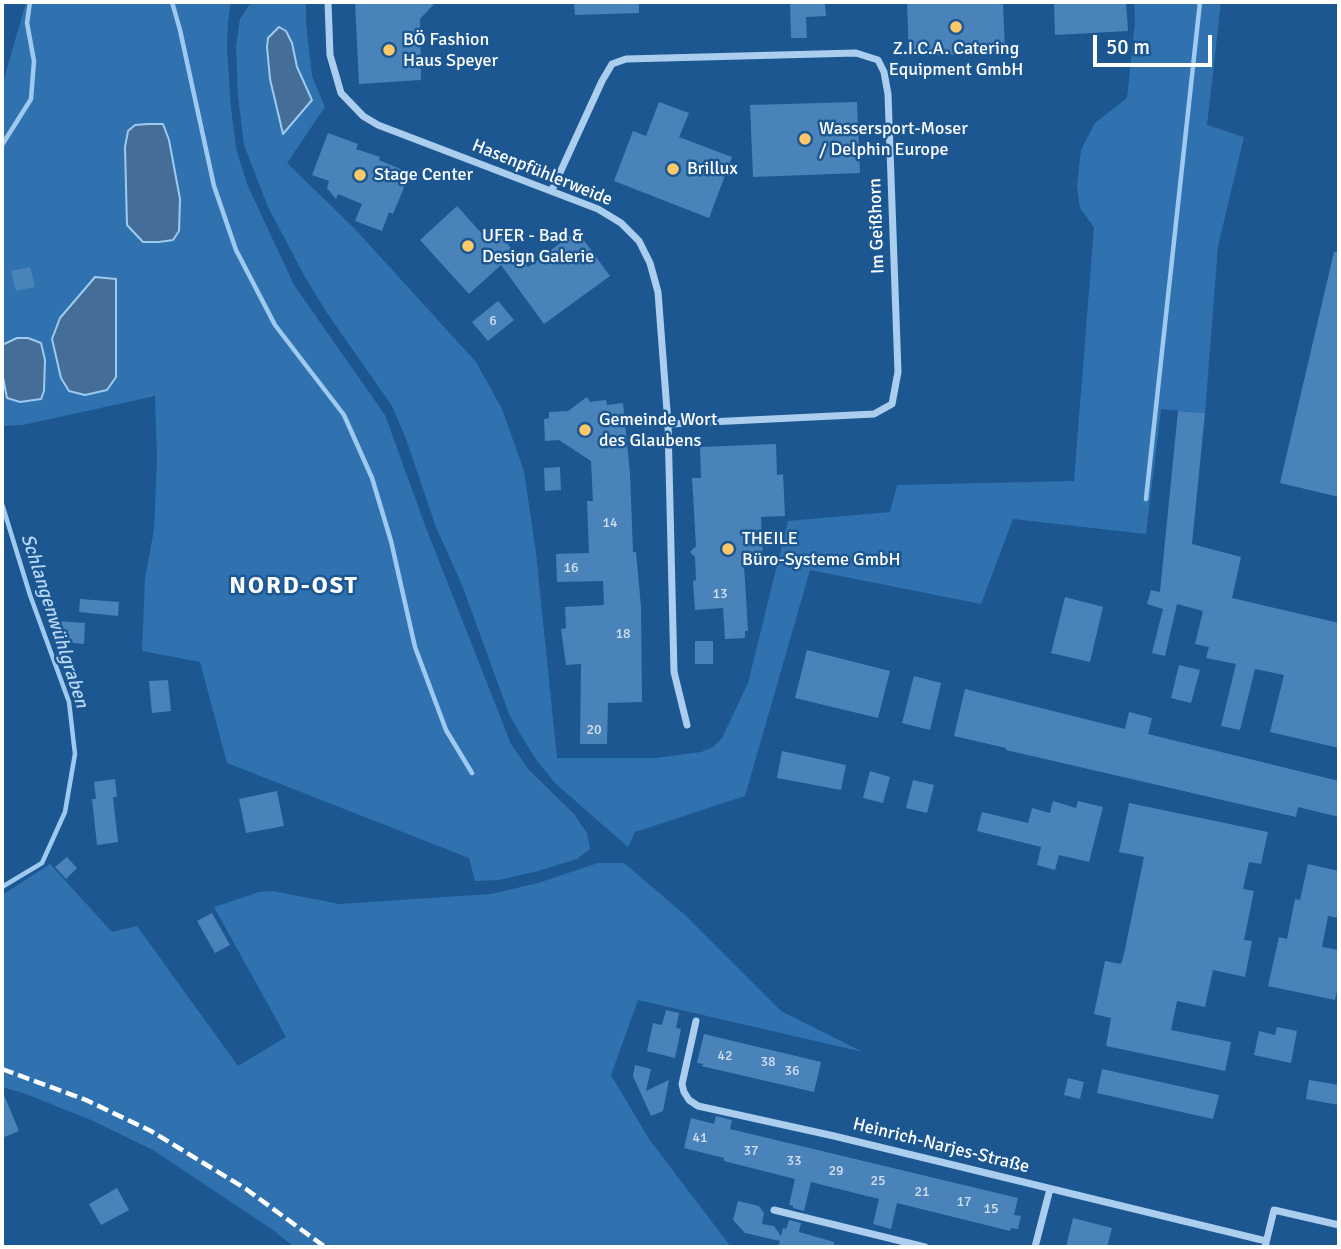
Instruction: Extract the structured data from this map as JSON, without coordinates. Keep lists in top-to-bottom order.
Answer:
{
  "streets": {
    "street": ["Hasenpfühlerweide", "Im Geißhorn", "Heinrich-Narjes-Straße"]
  },
  "crossings": [
    ["Hasenpfühlerweide", "Im Geißhorn"]
  ],
  "districts": ["NORD-OST"],
  "water": ["Schlangenwühlgraben"],
  "places": [
    "Z.I.C.A. Catering Equipment GmbH",
    "BÖ Fashion Haus Speyer",
    "Wassersport-Moser / Delphin Europe",
    "Brillux",
    "Stage Center",
    "UFER - Bad & Design Galerie",
    "Gemeinde Wort des Glaubens",
    "THEILE Büro-Systeme GmbH"
  ],
  "house_numbers": [
    "6",
    "14",
    "16",
    "13",
    "18",
    "20",
    "42",
    "38",
    "36",
    "41",
    "37",
    "33",
    "29",
    "25",
    "21",
    "17",
    "15"
  ],
  "scale_bar": "50 m"
}
